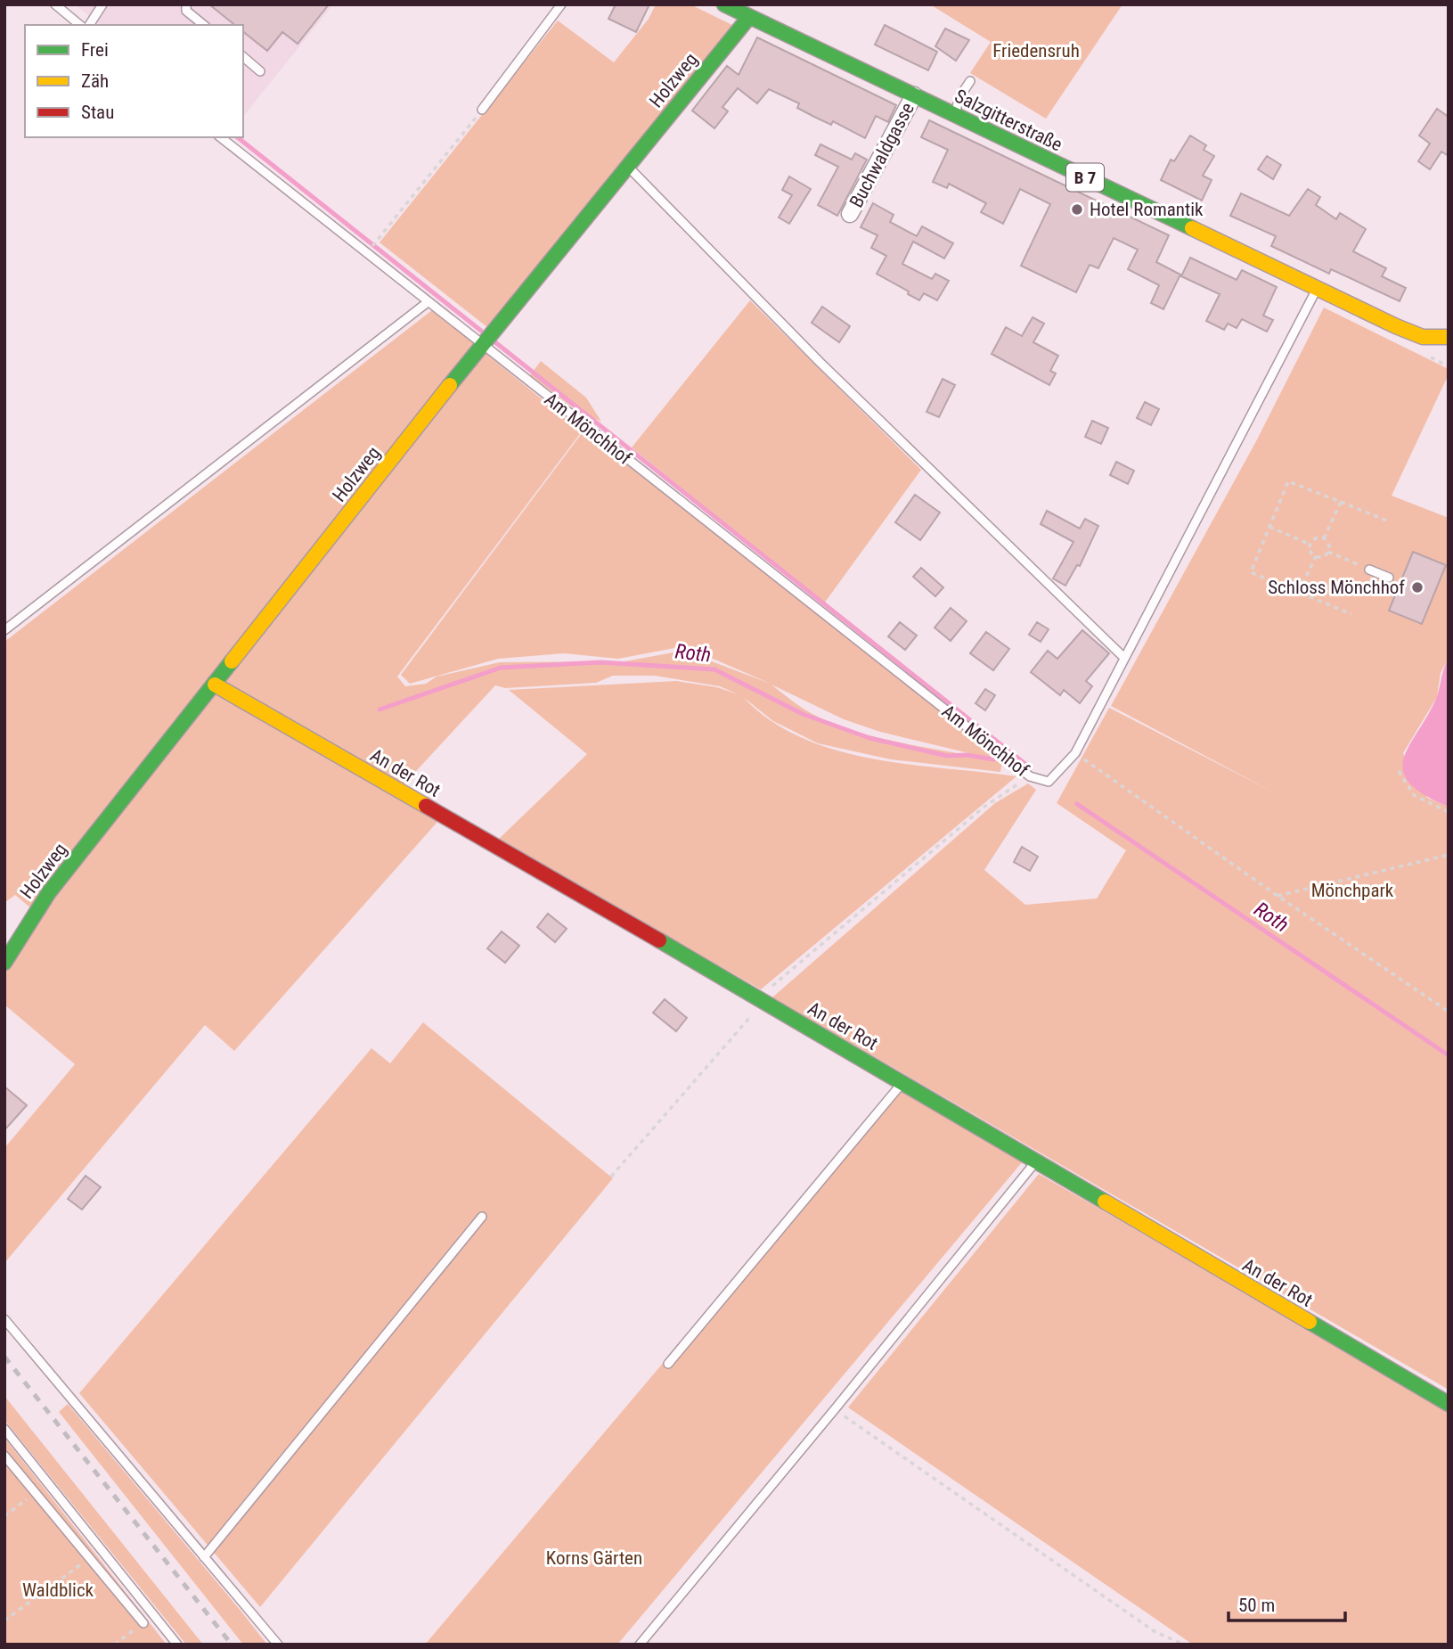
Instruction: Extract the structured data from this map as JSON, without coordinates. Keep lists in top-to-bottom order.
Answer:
{
  "streets": {
    "street": [
      "Holzweg",
      "Salzgitterstraße",
      "Buchwaldgasse",
      "B 7",
      "An der Rot"
    ],
    "lane": ["Am Mönchhof"]
  },
  "crossings": [
    ["Holzweg", "Salzgitterstraße"],
    ["Holzweg", "Am Mönchhof"],
    ["Holzweg", "An der Rot"],
    ["Salzgitterstraße", "Buchwaldgasse"],
    ["Salzgitterstraße", "Am Mönchhof"]
  ],
  "water": ["Roth"],
  "parks": [
    "Friedensruh",
    "Mönchpark",
    "Korns Gärten",
    "Waldblick"
  ],
  "places": ["Hotel Romantik", "Schloss Mönchhof"],
  "legend": ["Frei", "Zäh", "Stau"],
  "scale_bar": "50 m"
}
